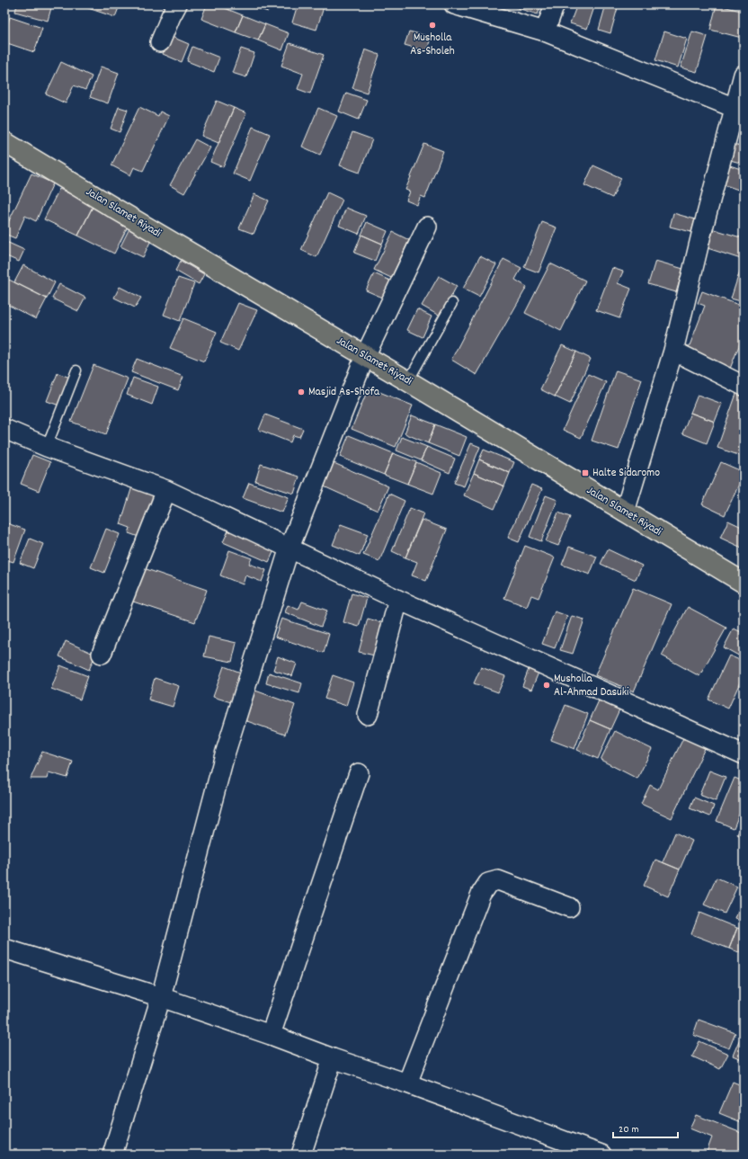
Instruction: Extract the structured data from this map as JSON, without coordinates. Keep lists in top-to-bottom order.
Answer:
{
  "streets": {
    "main road": ["Jalan Slamet Riyadi"]
  },
  "places": {
    "other": ["Musholla As-Sholeh", "Masjid As-Shofa", "Musholla Al-Ahmad Dasuki"],
    "transit": ["Halte Sidaromo"]
  },
  "scale_bar": "20 m"
}
